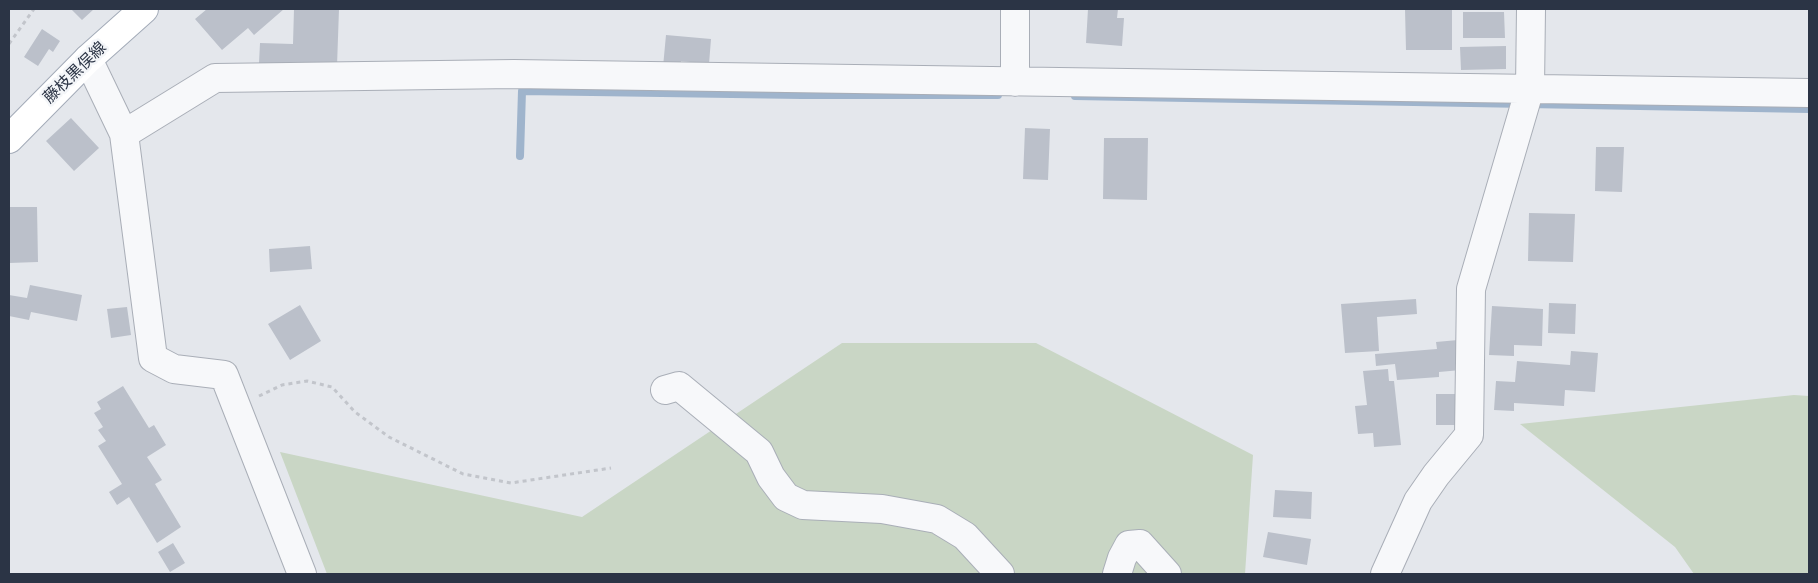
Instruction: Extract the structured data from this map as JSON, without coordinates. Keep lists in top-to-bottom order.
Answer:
{
  "streets": {
    "main road": ["藤枝黒俣線"]
  }
}
